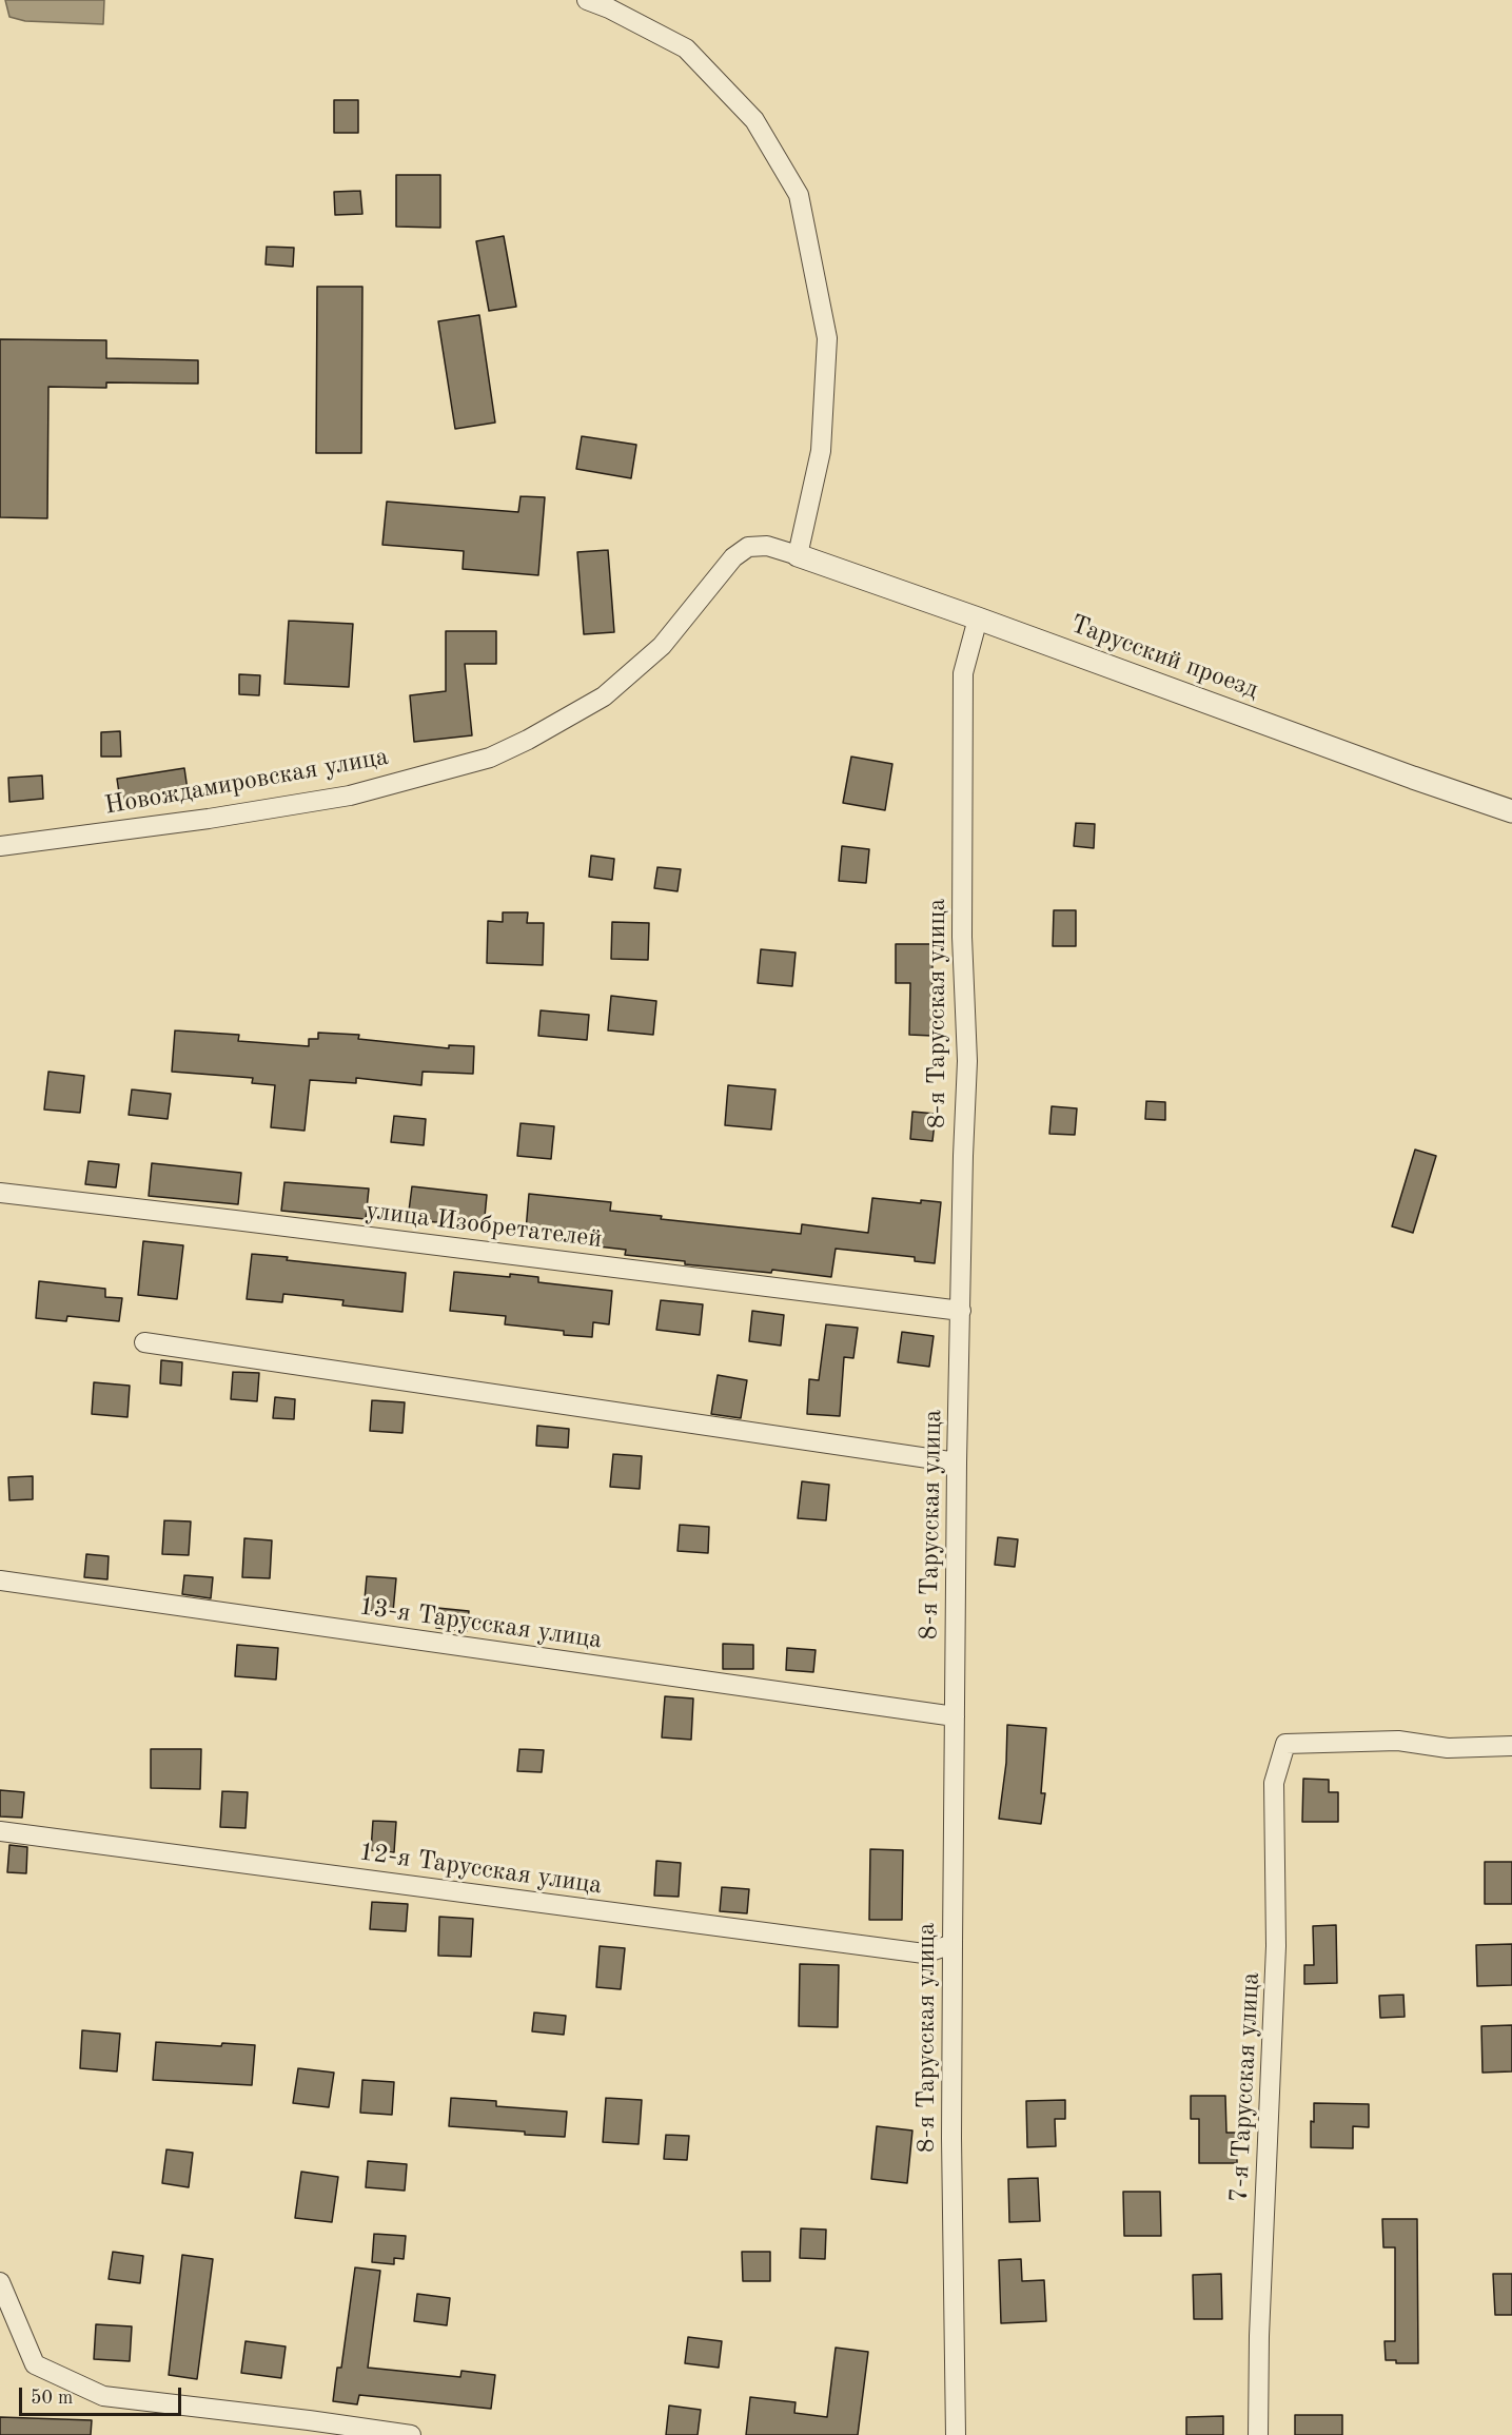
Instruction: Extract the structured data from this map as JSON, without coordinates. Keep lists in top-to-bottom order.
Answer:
{
  "streets": {
    "street": [
      "Тарусский проезд",
      "Новождамировская улица",
      "8-я Тарусская улица",
      "улица Изобретателей",
      "13-я Тарусская улица",
      "12-я Тарусская улица",
      "7-я Тарусская улица"
    ]
  },
  "crossings": [
    ["Тарусский проезд", "Новождамировская улица"],
    ["Тарусский проезд", "8-я Тарусская улица"],
    ["8-я Тарусская улица", "улица Изобретателей"],
    ["8-я Тарусская улица", "13-я Тарусская улица"],
    ["8-я Тарусская улица", "12-я Тарусская улица"]
  ],
  "scale_bar": "50 m"
}
